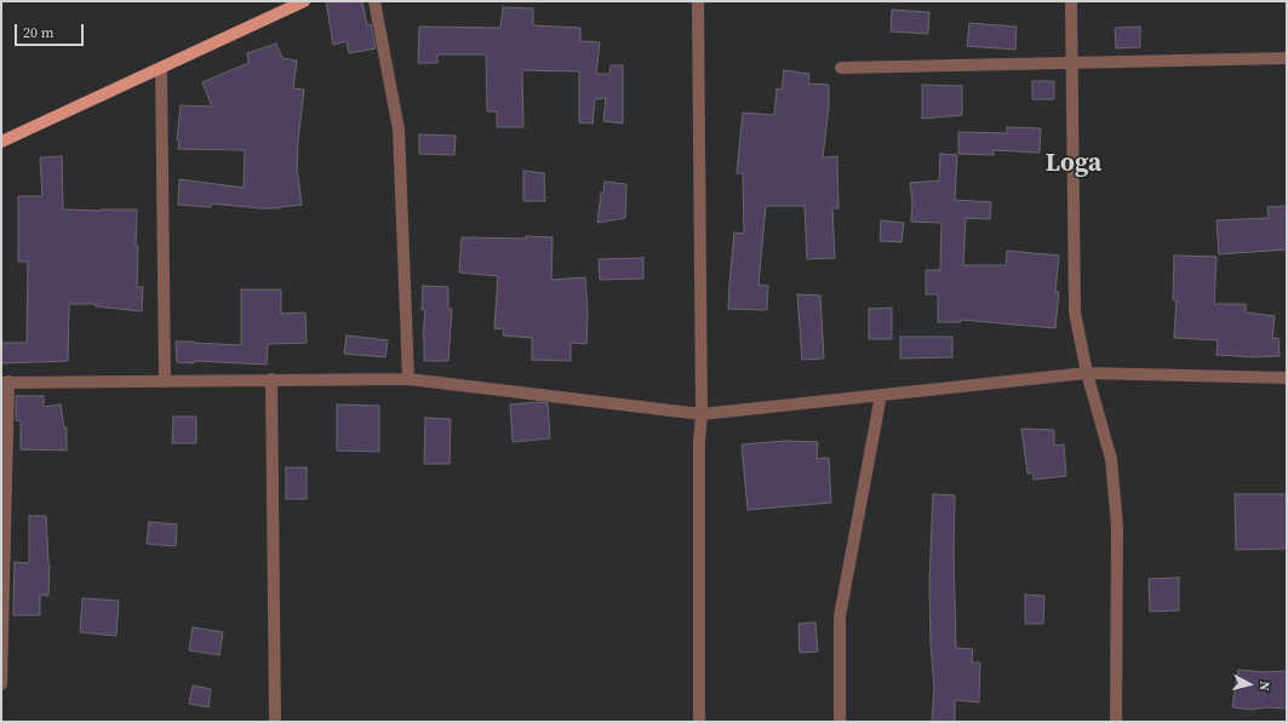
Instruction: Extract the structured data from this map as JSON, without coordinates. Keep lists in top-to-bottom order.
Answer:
{
  "districts": ["Loga"],
  "scale_bar": "20 m",
  "north": "right"
}
